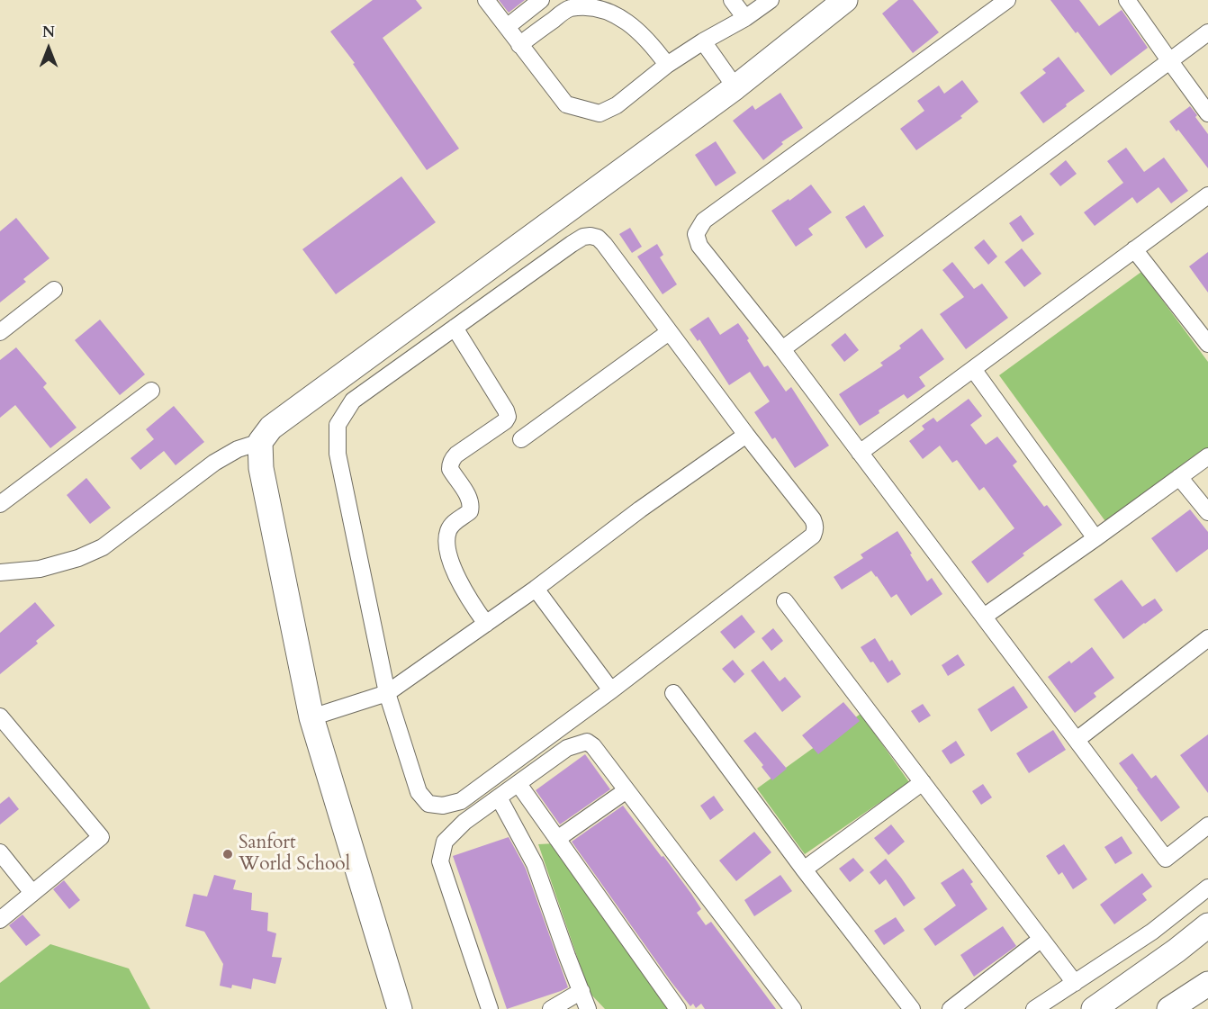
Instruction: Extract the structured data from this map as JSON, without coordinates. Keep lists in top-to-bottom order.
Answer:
{
  "places": ["Sanfort World School"],
  "north": "top"
}
